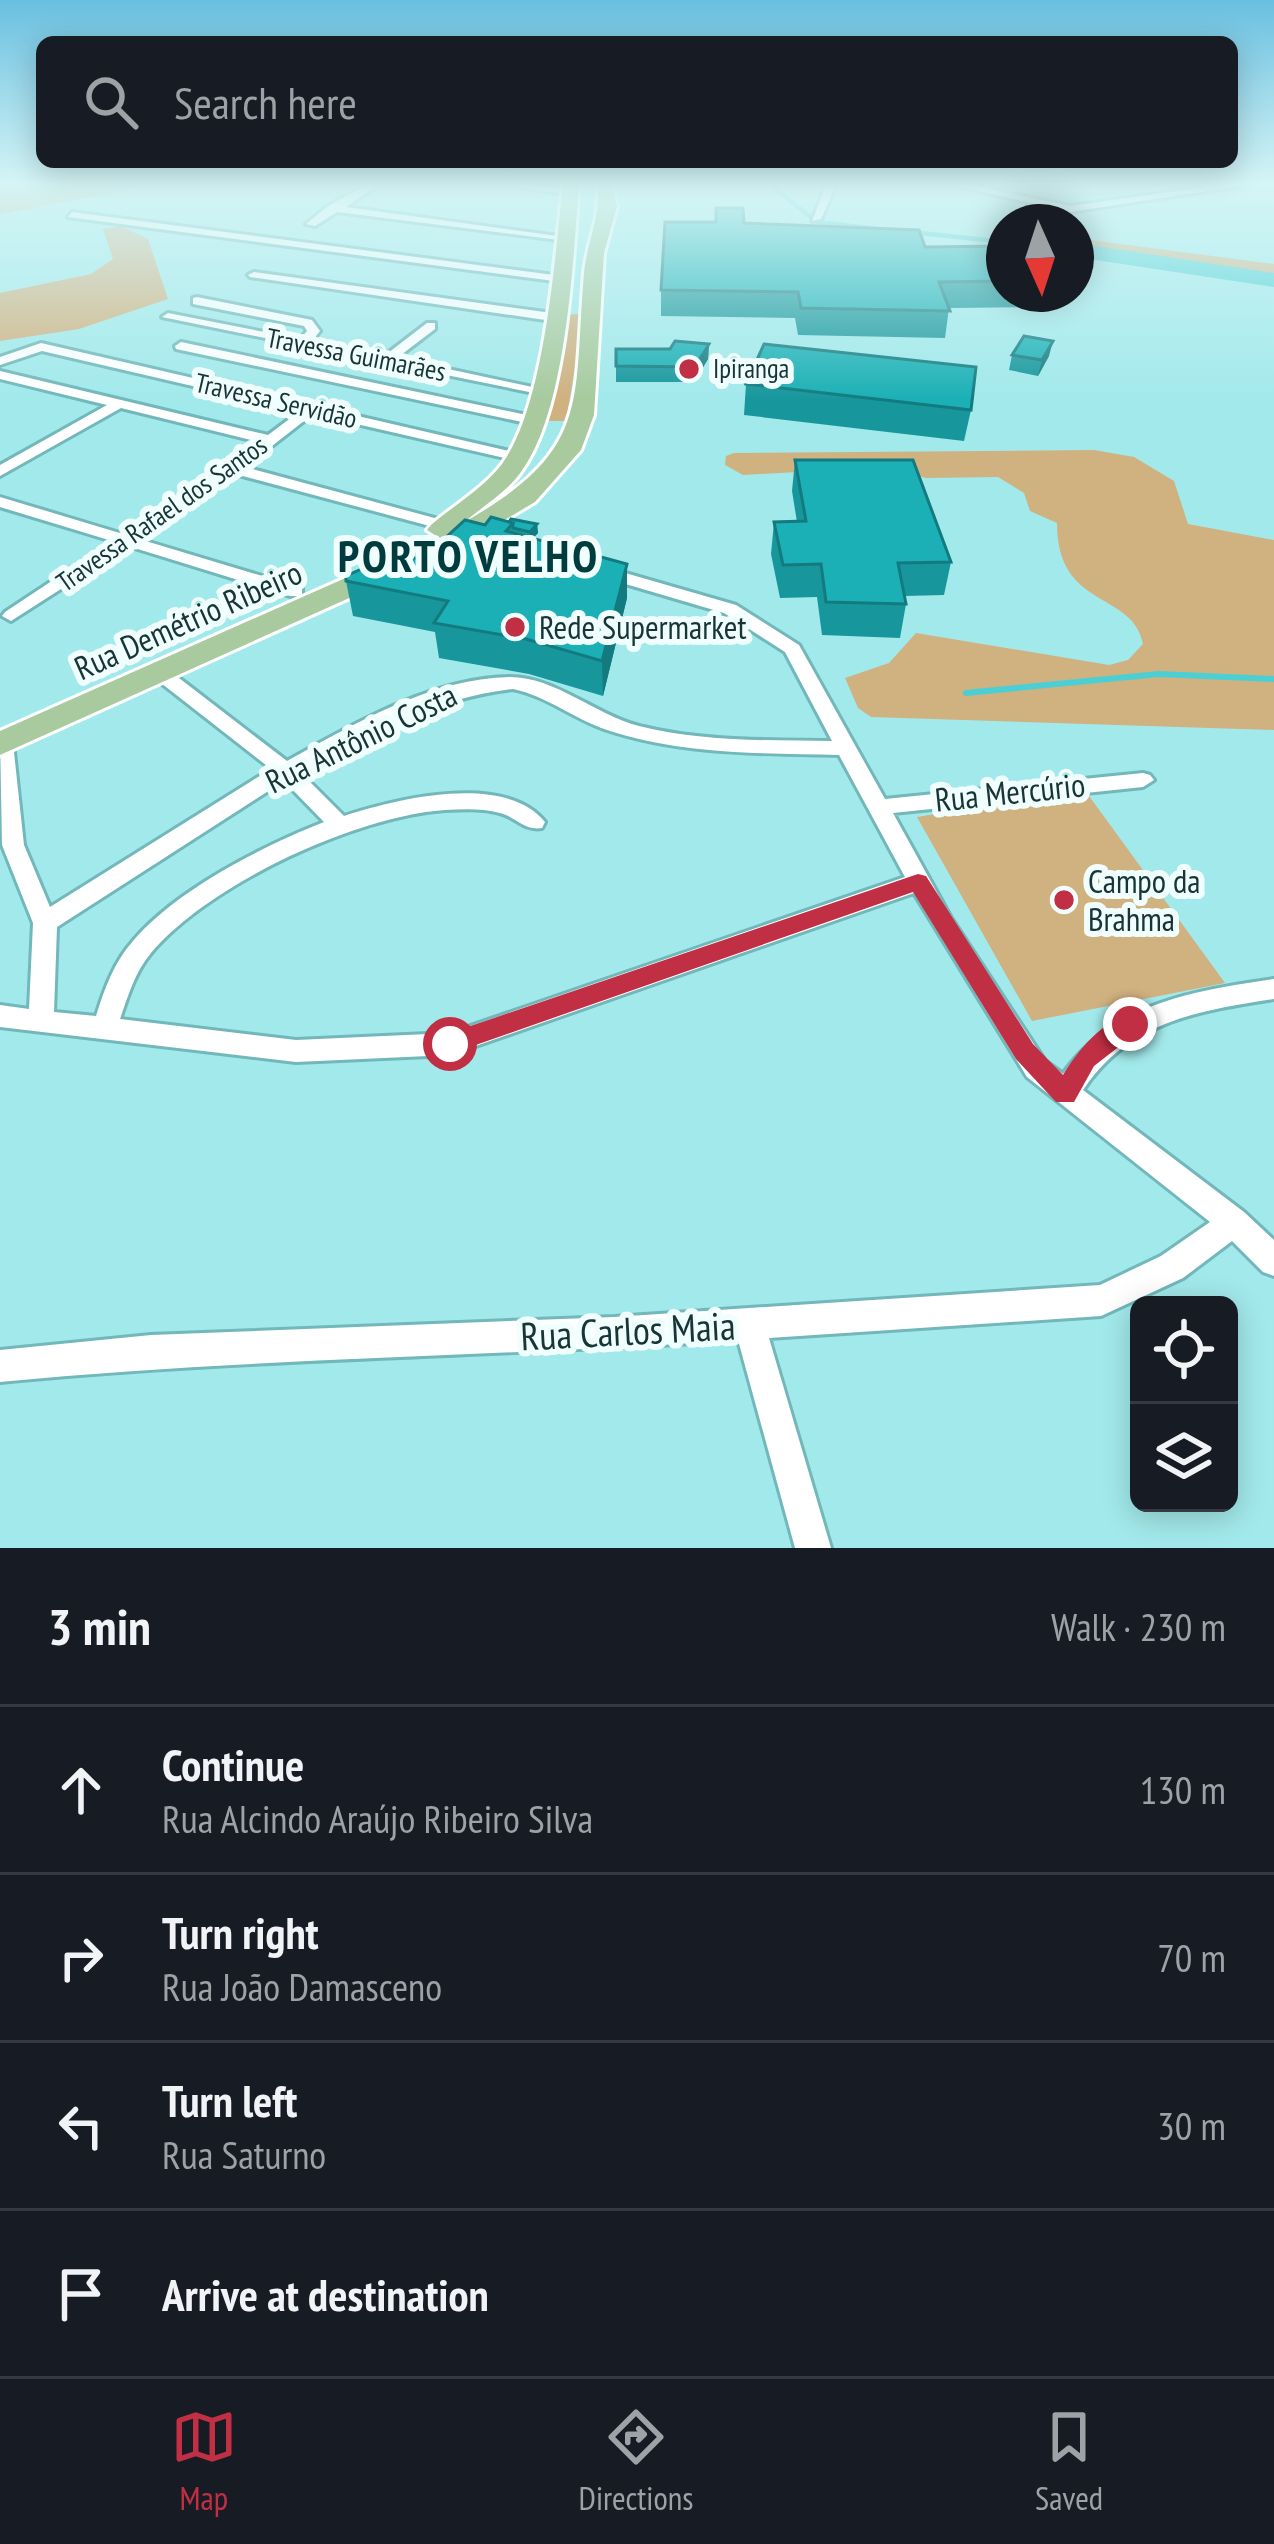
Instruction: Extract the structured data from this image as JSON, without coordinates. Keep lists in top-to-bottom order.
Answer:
{
  "streets": {
    "main road": ["Rua Demétrio Ribeiro"],
    "street": [
      "Travessa Guimarães",
      "Travessa Servidão",
      "Travessa Rafael dos Santos",
      "Rua Antônio Costa",
      "Rua Mercúrio",
      "Rua Carlos Maia"
    ]
  },
  "crossings": [
    ["Travessa Servidão", "Travessa Rafael dos Santos"]
  ],
  "districts": ["PORTO VELHO"],
  "places": ["Ipiranga", "Rede Supermarket", "Campo da Brahma"],
  "north": "bottom",
  "page": {
    "search": "Search here",
    "heading": ["3 min", "Walk · 230 m"],
    "list": [
      ["Continue", "Rua Alcindo Araújo Ribeiro Silva", "130 m"],
      ["Turn right", "Rua João Damasceno", "70 m"],
      ["Turn left", "Rua Saturno", "30 m"],
      "Arrive at destination"
    ],
    "nav": ["Map", "Directions", "Saved"]
  }
}
